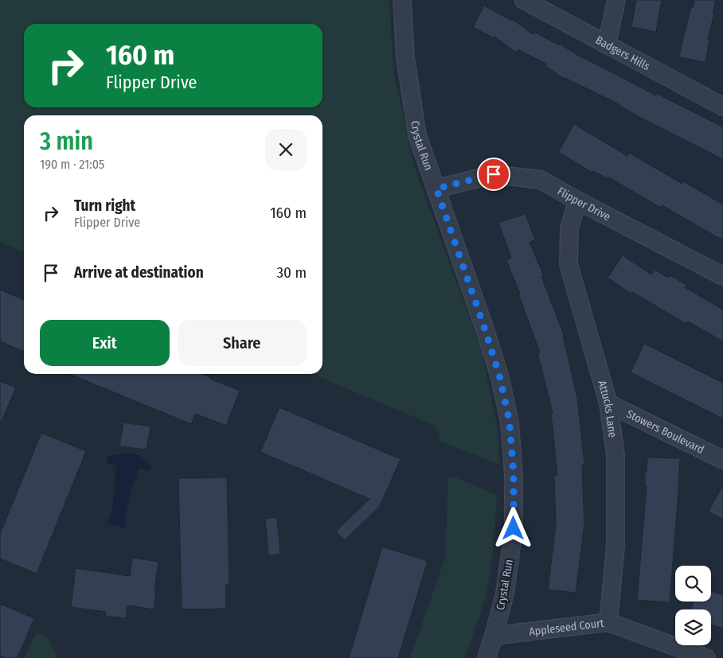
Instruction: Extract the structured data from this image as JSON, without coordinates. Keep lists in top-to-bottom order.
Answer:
{
  "streets": {
    "street": [
      "Badgers Hills",
      "Crystal Run",
      "Flipper Drive",
      "Attucks Lane",
      "Stowers Boulevard",
      "Appleseed Court"
    ]
  },
  "crossings": [
    ["Crystal Run", "Flipper Drive"],
    ["Crystal Run", "Appleseed Court"],
    ["Flipper Drive", "Attucks Lane"],
    ["Attucks Lane", "Stowers Boulevard"],
    ["Attucks Lane", "Appleseed Court"]
  ],
  "page": {
    "turn": ["160 m", "Flipper Drive"],
    "heading": ["3 min", "190 m · 21:05"],
    "list": [
      {
        "name": "Turn right",
        "note": "Flipper Drive",
        "value": "160 m"
      },
      {
        "name": "Arrive at destination",
        "value": "30 m"
      }
    ],
    "buttons": ["Exit", "Share"]
  }
}
